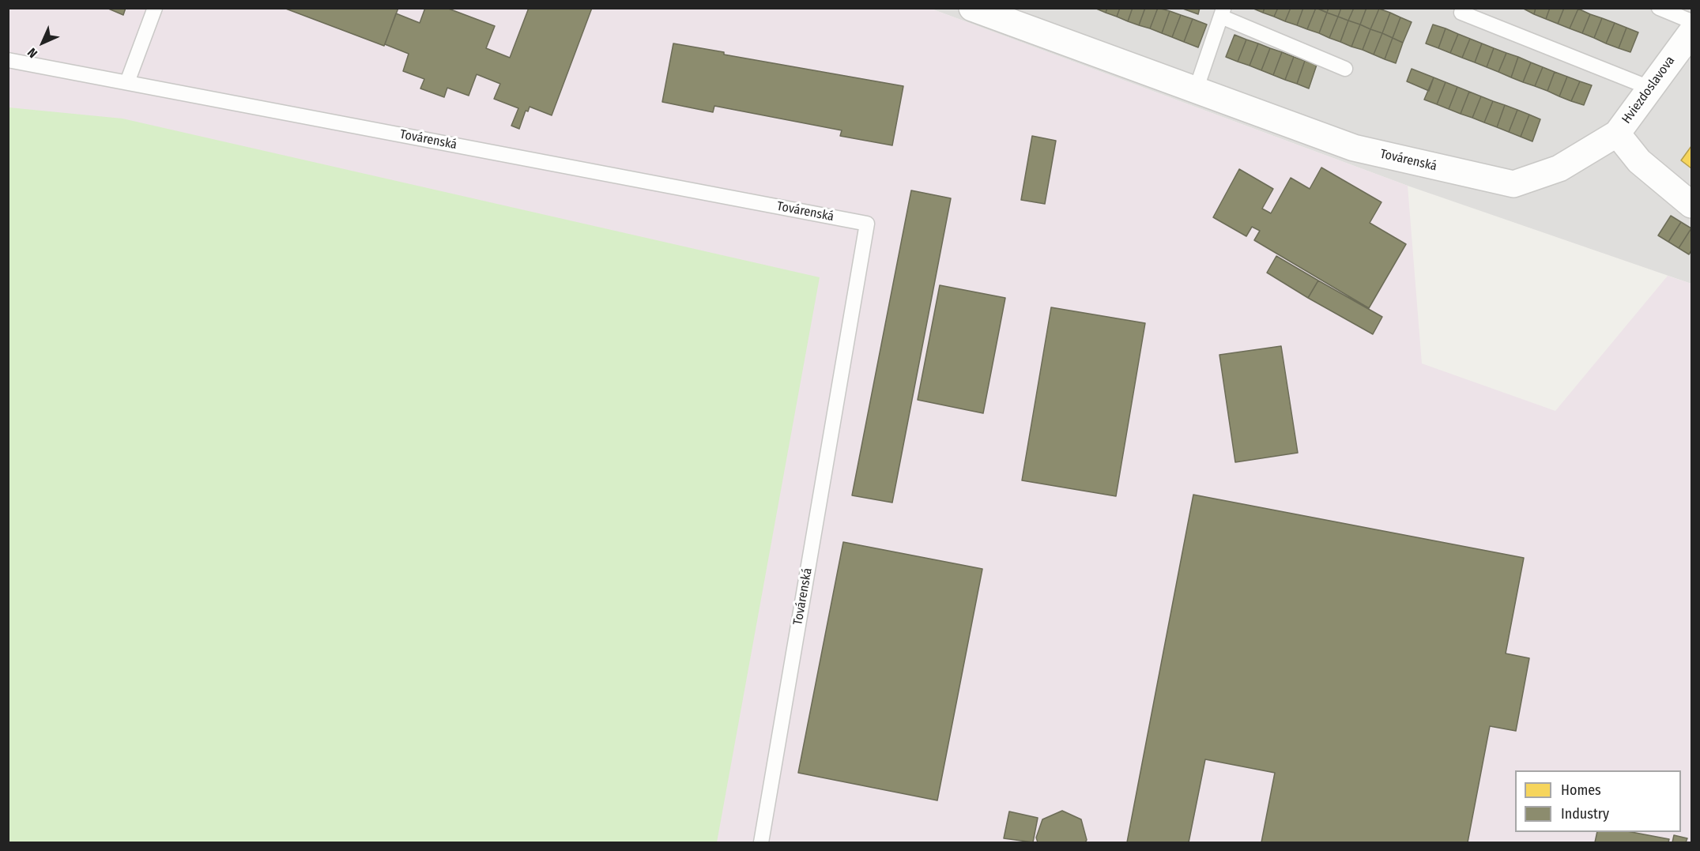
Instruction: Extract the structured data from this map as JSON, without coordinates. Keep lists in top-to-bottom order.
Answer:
{
  "streets": {
    "street": ["Hviezdoslavova", "Továrenská"]
  },
  "crossings": [
    ["Hviezdoslavova", "Továrenská"]
  ],
  "legend": ["Homes", "Industry"],
  "north": "bottom left"
}
